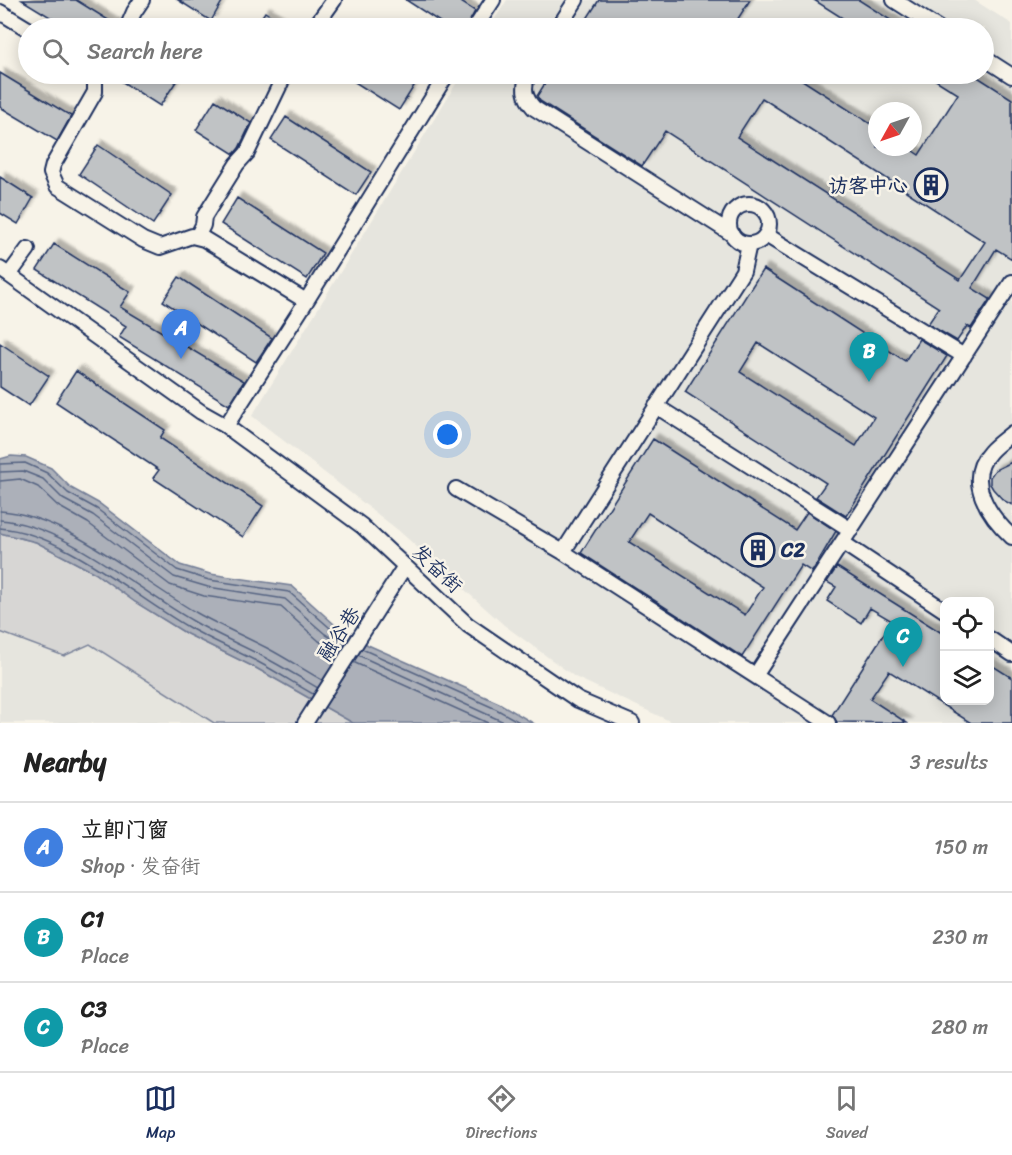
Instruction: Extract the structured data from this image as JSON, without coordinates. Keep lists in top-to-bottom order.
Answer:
{
  "streets": {
    "street": ["发奋街", "融谷巷"]
  },
  "crossings": [
    ["发奋街", "融谷巷"]
  ],
  "places": {
    "building": ["访客中心", "C2"]
  },
  "north": "bottom left",
  "page": {
    "search": "Search here",
    "pins": ["A", "B", "C"],
    "heading": ["Nearby", "3 results"],
    "list": [
      {
        "mark": "A",
        "name": "立即门窗",
        "note": "Shop · 发奋街",
        "value": "150 m"
      },
      {
        "mark": "B",
        "name": "C1",
        "note": "Place",
        "value": "230 m"
      },
      {
        "mark": "C",
        "name": "C3",
        "note": "Place",
        "value": "280 m"
      }
    ],
    "nav": ["Map", "Directions", "Saved"]
  }
}
